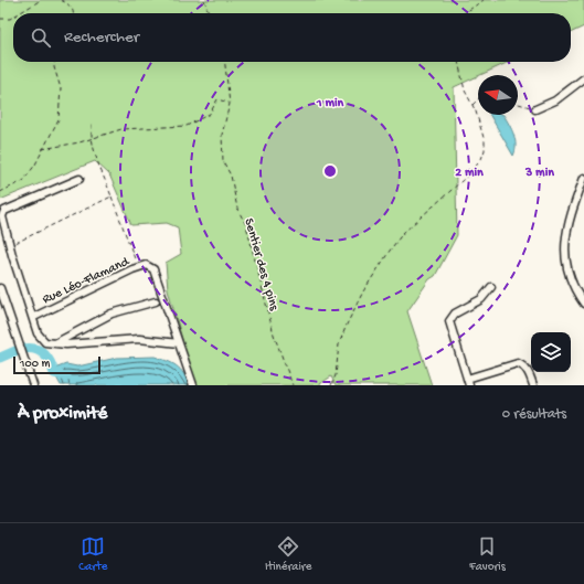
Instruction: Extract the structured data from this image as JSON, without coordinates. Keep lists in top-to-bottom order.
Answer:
{
  "streets": {
    "street": ["Rue Léo-Flamand"],
    "path": ["Sentier des 4 pins"]
  },
  "scale_bar": "100 m",
  "north": "left",
  "page": {
    "search": "Rechercher",
    "scale": "100 m",
    "heading": ["À proximité", "0 résultats"],
    "nav": ["Carte", "Itinéraire", "Favoris"]
  },
  "rings": ["1 min", "2 min", "3 min"]
}
